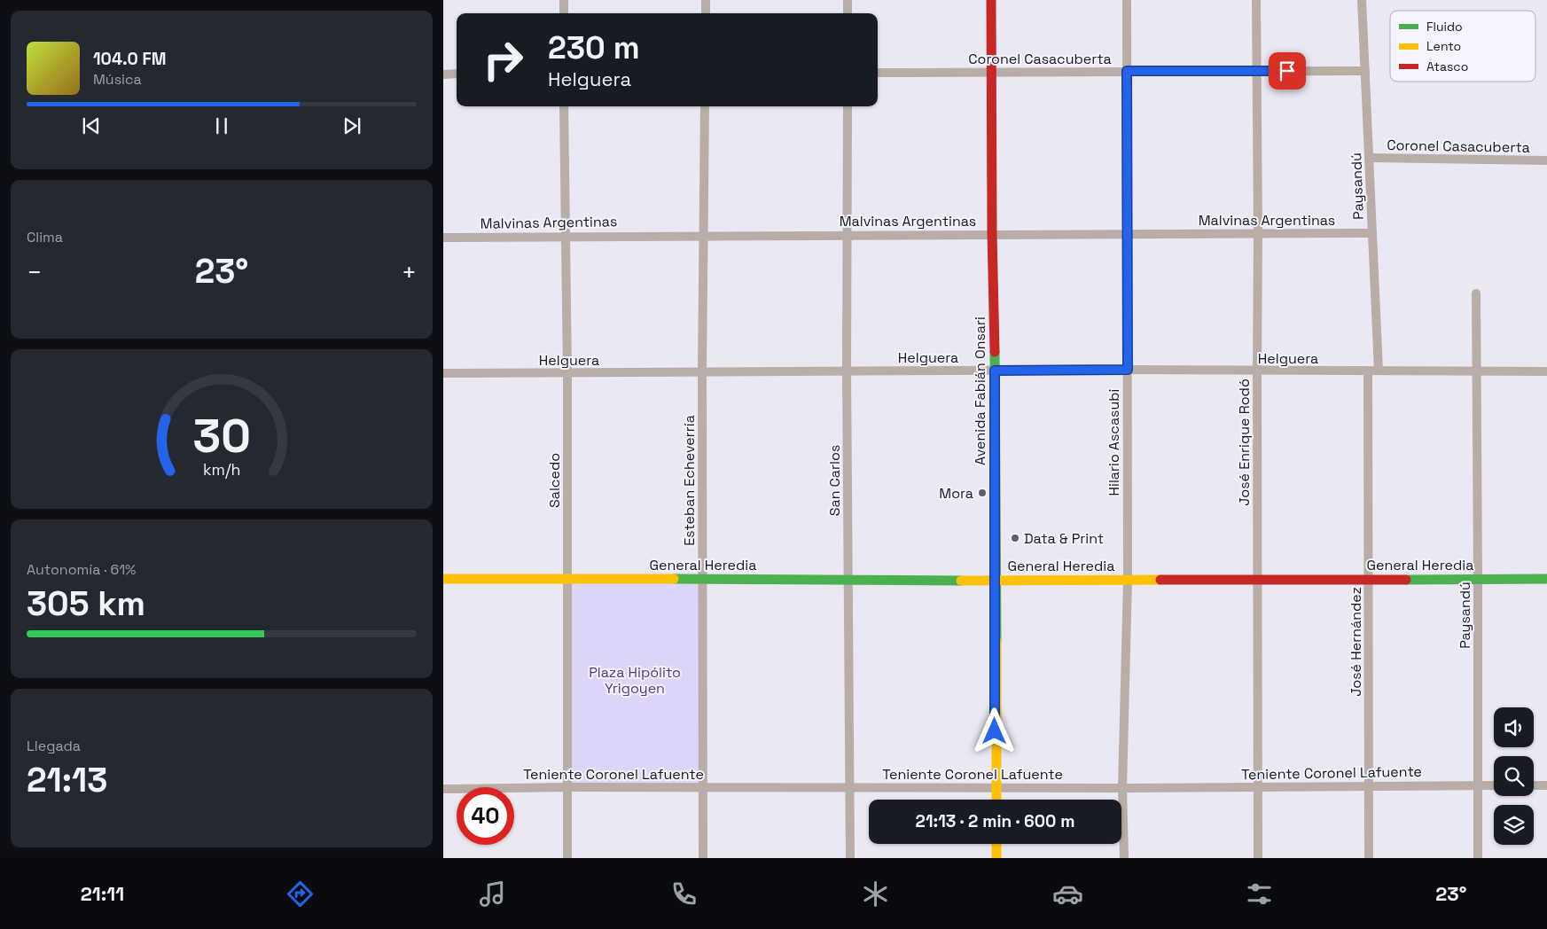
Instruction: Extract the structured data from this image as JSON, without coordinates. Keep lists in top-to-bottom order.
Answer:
{
  "streets": {
    "street": [
      "Coronel Casacuberta",
      "Paysandú",
      "Malvinas Argentinas",
      "Helguera",
      "Avenida Fabián Onsari",
      "Hilario Ascasubi",
      "José Enrique Rodó",
      "Salcedo",
      "Esteban Echeverría",
      "San Carlos",
      "General Heredia",
      "José Hernández",
      "Teniente Coronel Lafuente"
    ]
  },
  "crossings": [
    ["Coronel Casacuberta", "Paysandú"],
    ["Coronel Casacuberta", "Avenida Fabián Onsari"],
    ["Coronel Casacuberta", "Hilario Ascasubi"],
    ["Coronel Casacuberta", "José Enrique Rodó"],
    ["Paysandú", "Malvinas Argentinas"],
    ["Paysandú", "Helguera"],
    ["Paysandú", "General Heredia"],
    ["Paysandú", "Teniente Coronel Lafuente"],
    ["Malvinas Argentinas", "Avenida Fabián Onsari"],
    ["Malvinas Argentinas", "Hilario Ascasubi"],
    ["Malvinas Argentinas", "José Enrique Rodó"],
    ["Malvinas Argentinas", "Salcedo"],
    ["Malvinas Argentinas", "Esteban Echeverría"],
    ["Malvinas Argentinas", "San Carlos"],
    ["Helguera", "Avenida Fabián Onsari"],
    ["Helguera", "Hilario Ascasubi"],
    ["Helguera", "José Enrique Rodó"],
    ["Helguera", "Salcedo"],
    ["Helguera", "Esteban Echeverría"],
    ["Helguera", "San Carlos"],
    ["Helguera", "José Hernández"],
    ["Avenida Fabián Onsari", "General Heredia"],
    ["Avenida Fabián Onsari", "Teniente Coronel Lafuente"],
    ["Hilario Ascasubi", "General Heredia"],
    ["Hilario Ascasubi", "Teniente Coronel Lafuente"],
    ["José Enrique Rodó", "General Heredia"],
    ["José Enrique Rodó", "Teniente Coronel Lafuente"],
    ["Salcedo", "General Heredia"],
    ["Salcedo", "Teniente Coronel Lafuente"],
    ["Esteban Echeverría", "General Heredia"],
    ["Esteban Echeverría", "Teniente Coronel Lafuente"],
    ["San Carlos", "General Heredia"],
    ["San Carlos", "Teniente Coronel Lafuente"],
    ["General Heredia", "José Hernández"],
    ["José Hernández", "Teniente Coronel Lafuente"]
  ],
  "parks": ["Plaza Hipólito Yrigoyen"],
  "places": ["Mora", "Data & Print"],
  "legend": ["Fluido", "Lento", "Atasco"],
  "page": {
    "turn": ["230 m", "Helguera"],
    "song": ["104.0 FM", "Música"],
    "tile": [
      "Clima",
      ["Autonomía · 61%", "305 km"],
      ["Llegada", "21:13"]
    ],
    "heat": ["−", "23°", "+"],
    "limit": "40",
    "trip": "21:13 · 2 min · 600 m",
    "tabs": ["21:11", "23°"],
    "gauge": ["30", "km/h"]
  }
}
